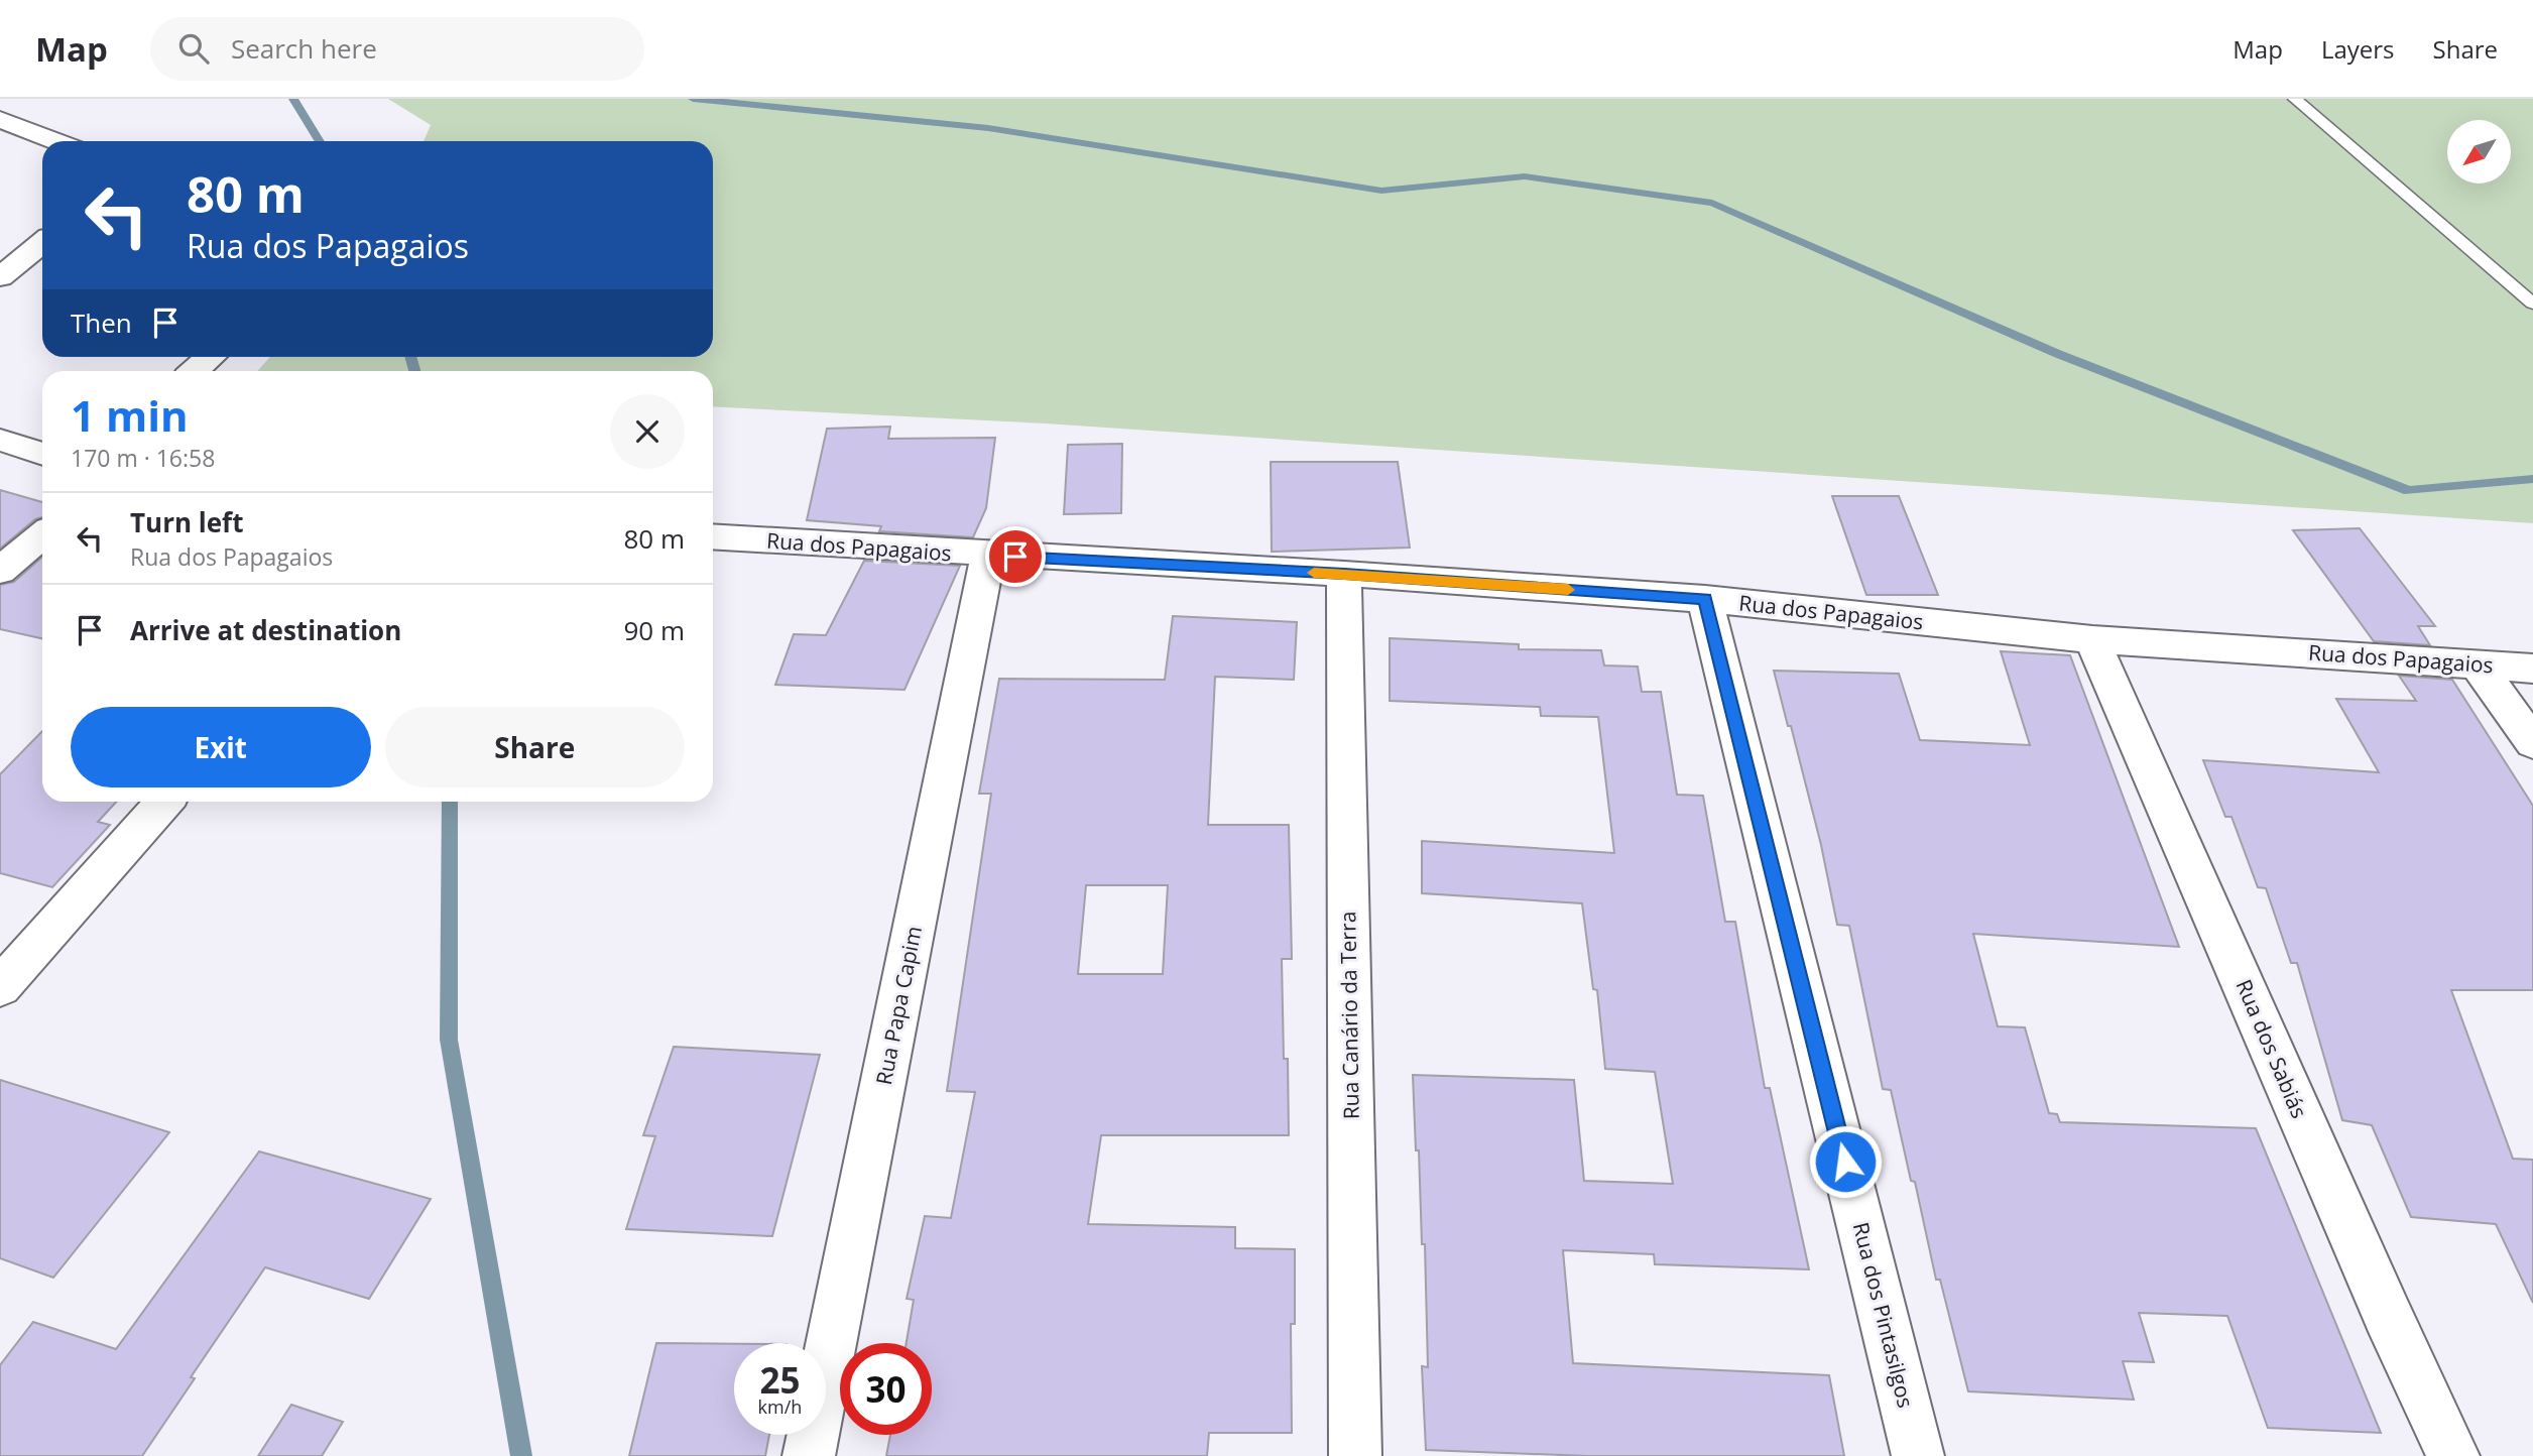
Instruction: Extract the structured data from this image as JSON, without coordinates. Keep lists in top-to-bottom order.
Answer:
{
  "streets": {
    "street": [
      "Rua dos Papagaios",
      "Rua Papa Capim",
      "Rua Canário da Terra",
      "Rua dos Sabiás",
      "Rua dos Pintasilgos"
    ]
  },
  "crossings": [
    ["Rua dos Papagaios", "Rua Papa Capim"],
    ["Rua dos Papagaios", "Rua Canário da Terra"],
    ["Rua dos Papagaios", "Rua dos Sabiás"],
    ["Rua dos Papagaios", "Rua dos Pintasilgos"]
  ],
  "north": "bottom left",
  "page": {
    "header": "Map",
    "search": "Search here",
    "nav": ["Map", "Layers", "Share"],
    "turn": ["80 m", "Rua dos Papagaios"],
    "then": "Then",
    "heading": ["1 min", "170 m · 16:58"],
    "list": [
      {
        "name": "Turn left",
        "note": "Rua dos Papagaios",
        "value": "80 m"
      },
      {
        "name": "Arrive at destination",
        "value": "90 m"
      }
    ],
    "buttons": ["Exit", "Share"],
    "speed": "25 km/h",
    "limit": "30"
  }
}
